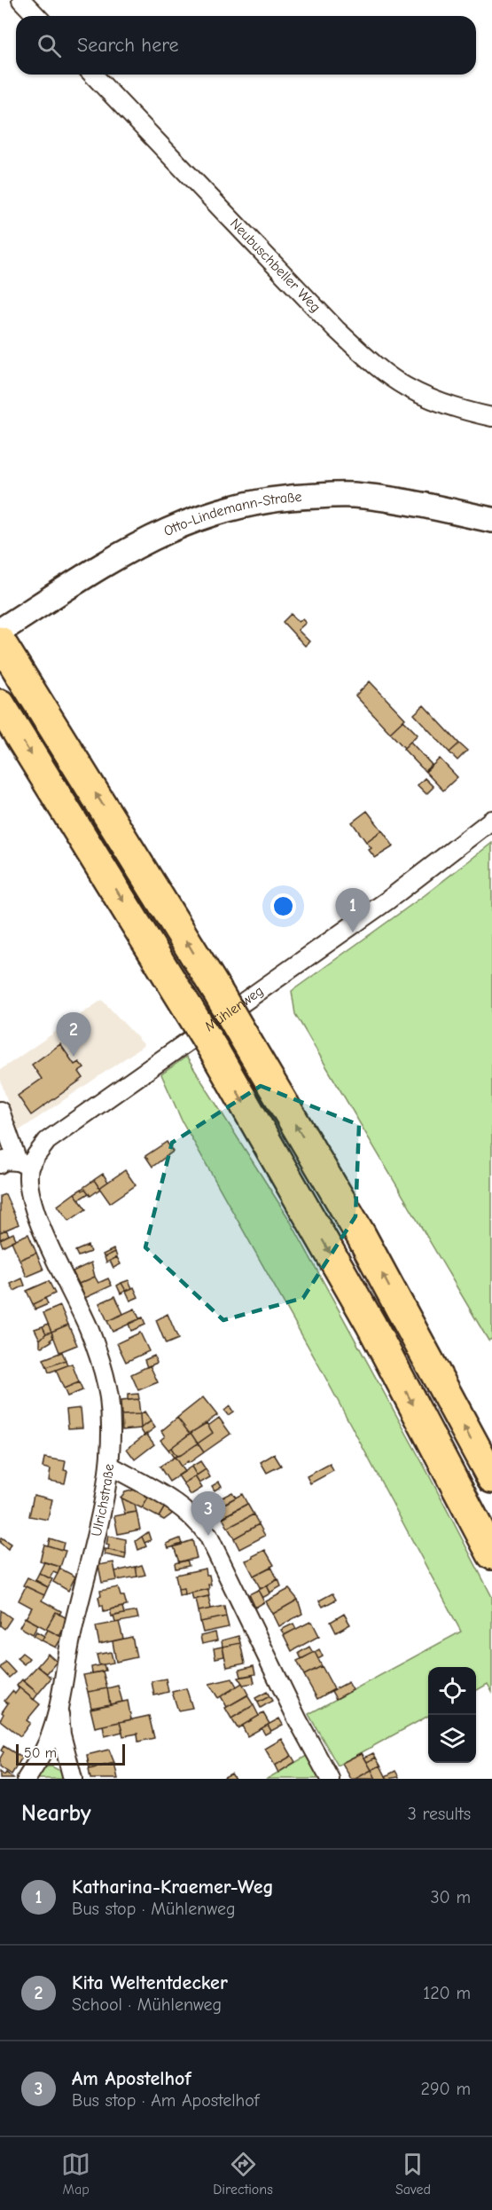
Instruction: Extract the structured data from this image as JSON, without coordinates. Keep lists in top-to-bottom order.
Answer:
{
  "streets": {
    "street": [
      "Neubuschbeller Weg",
      "Otto-Lindemann-Straße",
      "Mühlenweg",
      "Ulrichstraße"
    ]
  },
  "crossings": [
    ["Mühlenweg", "Ulrichstraße"]
  ],
  "scale_bar": "50 m",
  "page": {
    "search": "Search here",
    "pins": ["1", "2", "3"],
    "scale": "50 m",
    "heading": ["Nearby", "3 results"],
    "list": [
      {
        "mark": "1",
        "name": "Katharina-Kraemer-Weg",
        "note": "Bus stop · Mühlenweg",
        "value": "30 m"
      },
      {
        "mark": "2",
        "name": "Kita Weltentdecker",
        "note": "School · Mühlenweg",
        "value": "120 m"
      },
      {
        "mark": "3",
        "name": "Am Apostelhof",
        "note": "Bus stop · Am Apostelhof",
        "value": "290 m"
      }
    ],
    "nav": ["Map", "Directions", "Saved"]
  }
}
